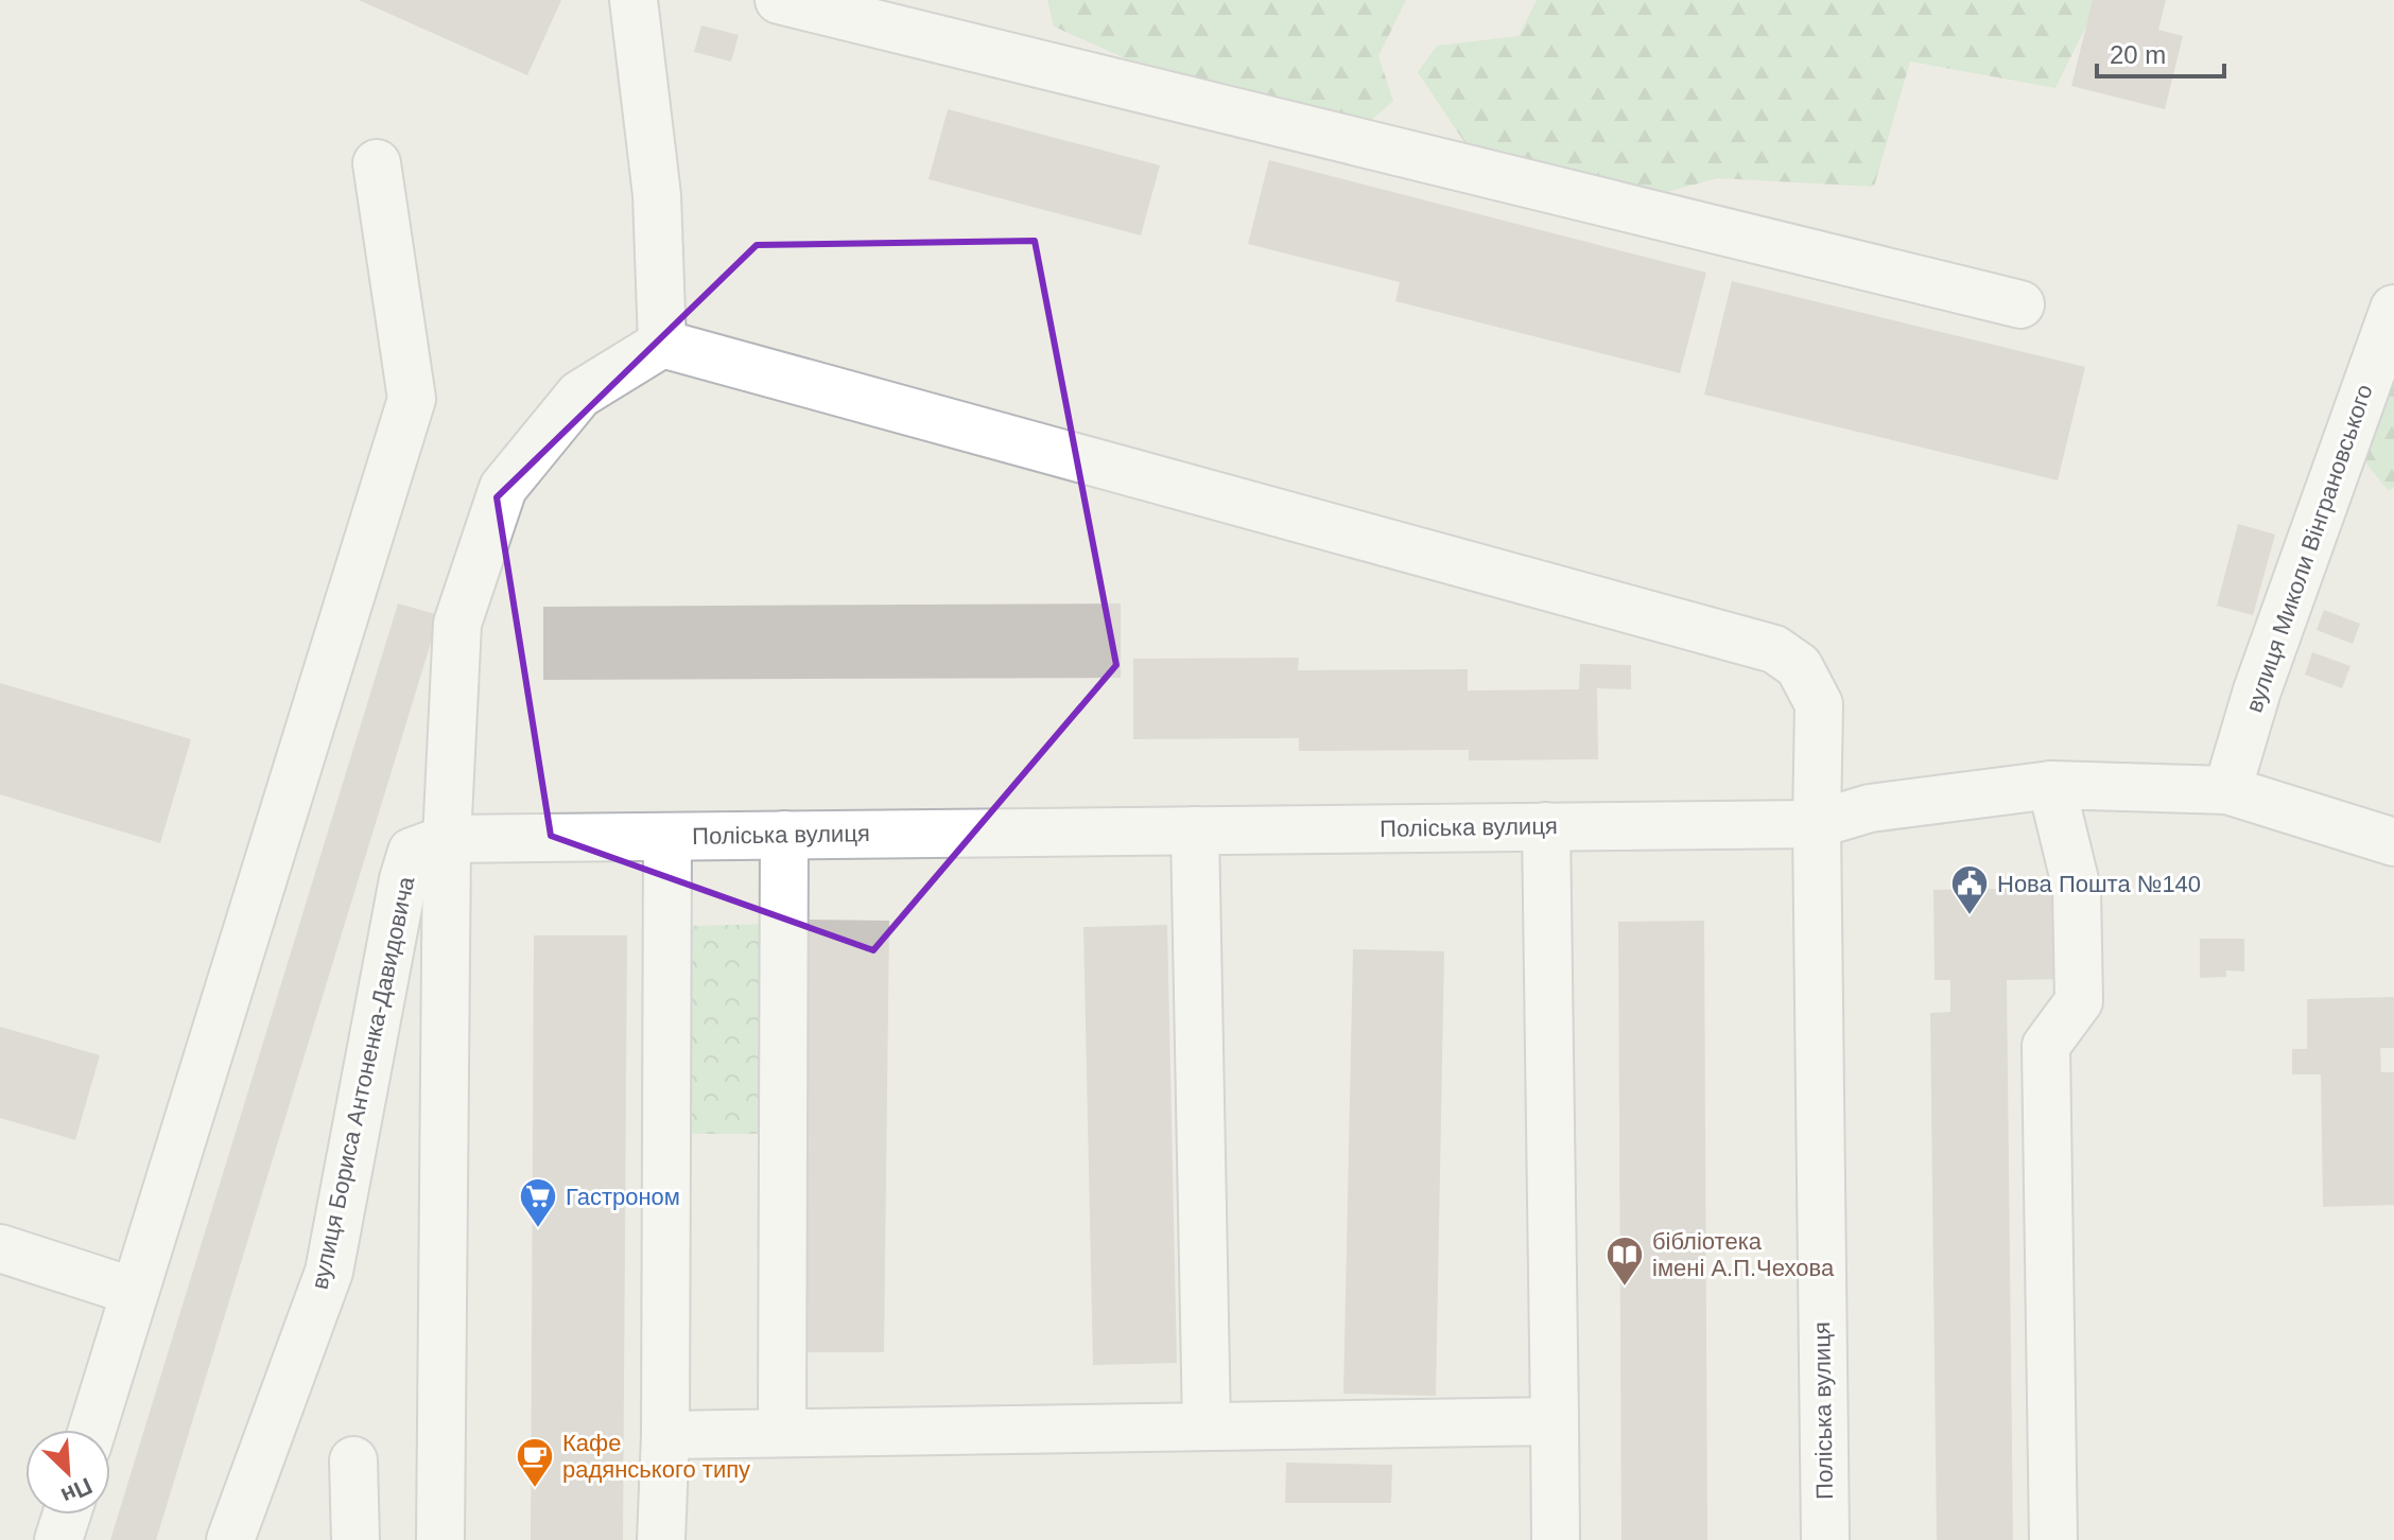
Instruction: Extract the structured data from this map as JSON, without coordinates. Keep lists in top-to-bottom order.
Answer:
{
  "streets": {
    "street": ["вулиця Миколи Вінграновського", "Поліська вулиця", "вулиця Бориса Антоненка-Давидовича"]
  },
  "crossings": [
    ["вулиця Миколи Вінграновського", "Поліська вулиця"],
    ["Поліська вулиця", "вулиця Бориса Антоненка-Давидовича"]
  ],
  "places": {
    "public building": ["Нова Пошта №140"],
    "supermarket": ["Гастроном"],
    "library": ["бібліотека імені А.П.Чехова"],
    "cafe": ["Кафе радянського типу"]
  },
  "scale_bar": "20 m",
  "north": "bottom right"
}
